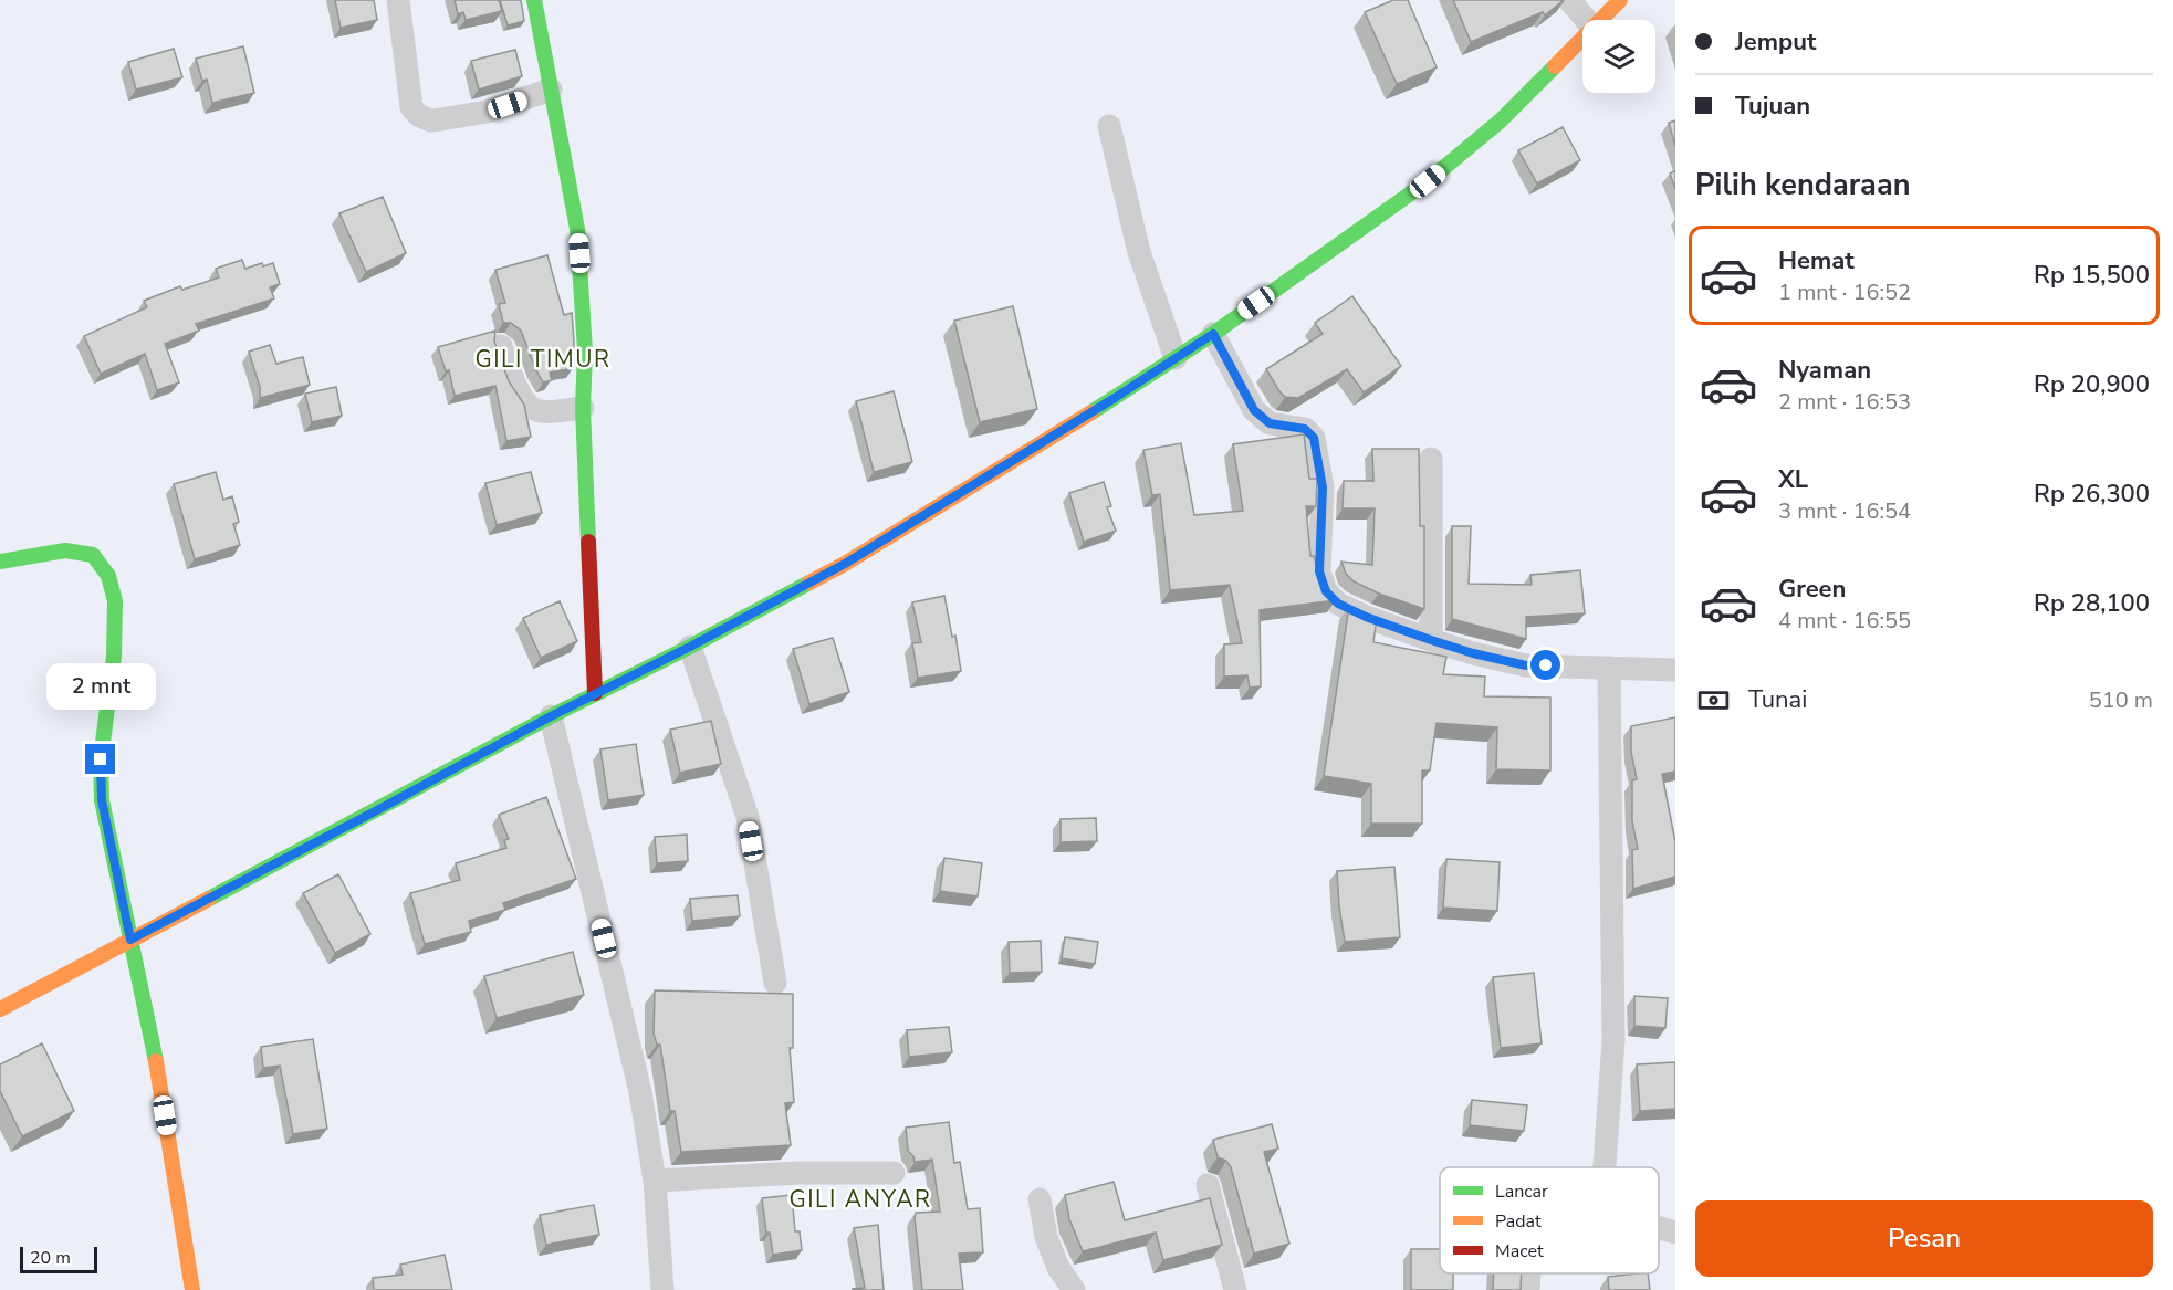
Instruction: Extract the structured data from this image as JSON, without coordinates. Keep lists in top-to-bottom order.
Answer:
{
  "districts": ["GILI TIMUR", "GILI ANYAR"],
  "legend": ["Lancar", "Padat", "Macet"],
  "scale_bar": "20 m",
  "page": {
    "banner": ["Jemput", "Tujuan"],
    "heading": "Pilih kendaraan",
    "list": [
      {
        "name": "Hemat",
        "note": "1 mnt · 16:52",
        "value": "Rp 15,500"
      },
      {
        "name": "Nyaman",
        "note": "2 mnt · 16:53",
        "value": "Rp 20,900"
      },
      {
        "name": "XL",
        "note": "3 mnt · 16:54",
        "value": "Rp 26,300"
      },
      {
        "name": "Green",
        "note": "4 mnt · 16:55",
        "value": "Rp 28,100"
      }
    ],
    "bubble": "2 mnt",
    "pay": ["Tunai", "510 m"],
    "buttons": "Pesan",
    "scale": "20 m"
  }
}
